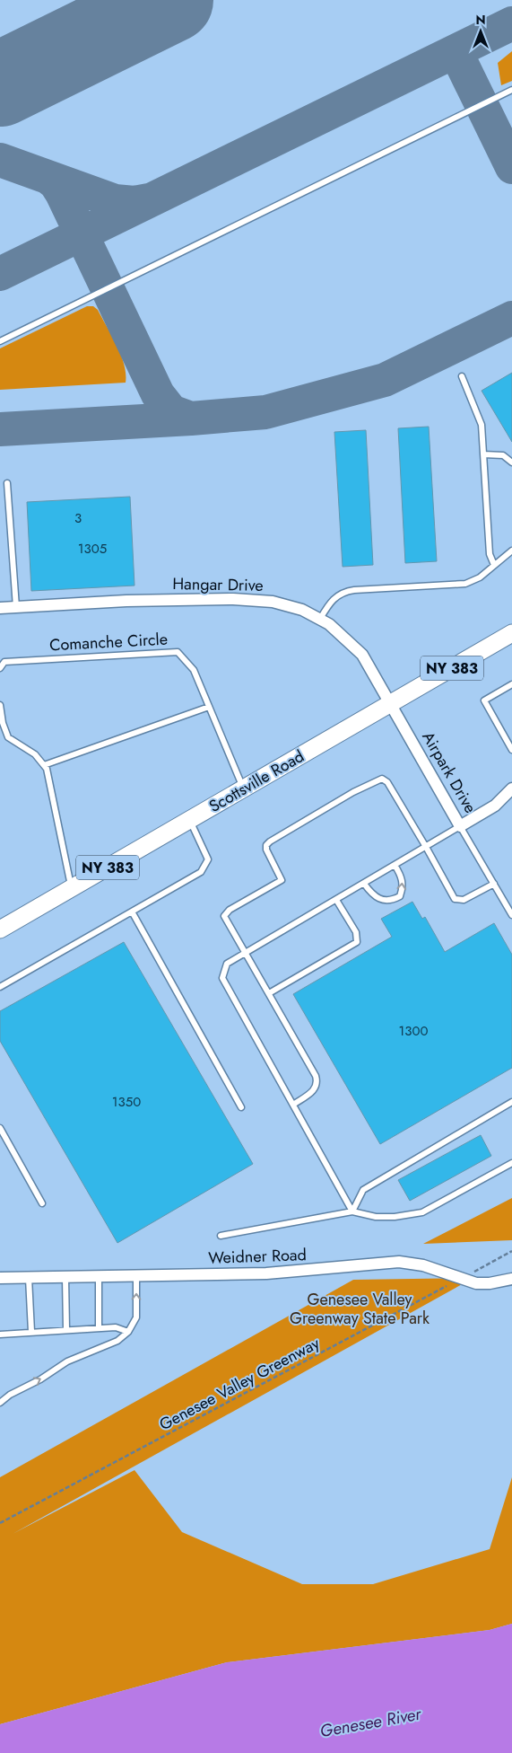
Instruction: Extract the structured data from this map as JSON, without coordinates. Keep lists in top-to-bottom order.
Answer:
{
  "streets": {
    "main road": ["NY 383", "Scottsville Road"],
    "street": ["Hangar Drive", "Airpark Drive", "Weidner Road"],
    "lane": ["Comanche Circle"],
    "path": ["Genesee Valley Greenway"]
  },
  "crossings": [
    ["Hangar Drive", "Airpark Drive"],
    ["Hangar Drive", "Scottsville Road"],
    ["Comanche Circle", "Scottsville Road"],
    ["Airpark Drive", "Scottsville Road"],
    ["Weidner Road", "Genesee Valley Greenway"]
  ],
  "water": ["Genesee River"],
  "parks": ["Genesee Valley Greenway State Park"],
  "house_numbers": [
    "3",
    "1305",
    "1300",
    "1350"
  ],
  "north": "top"
}
